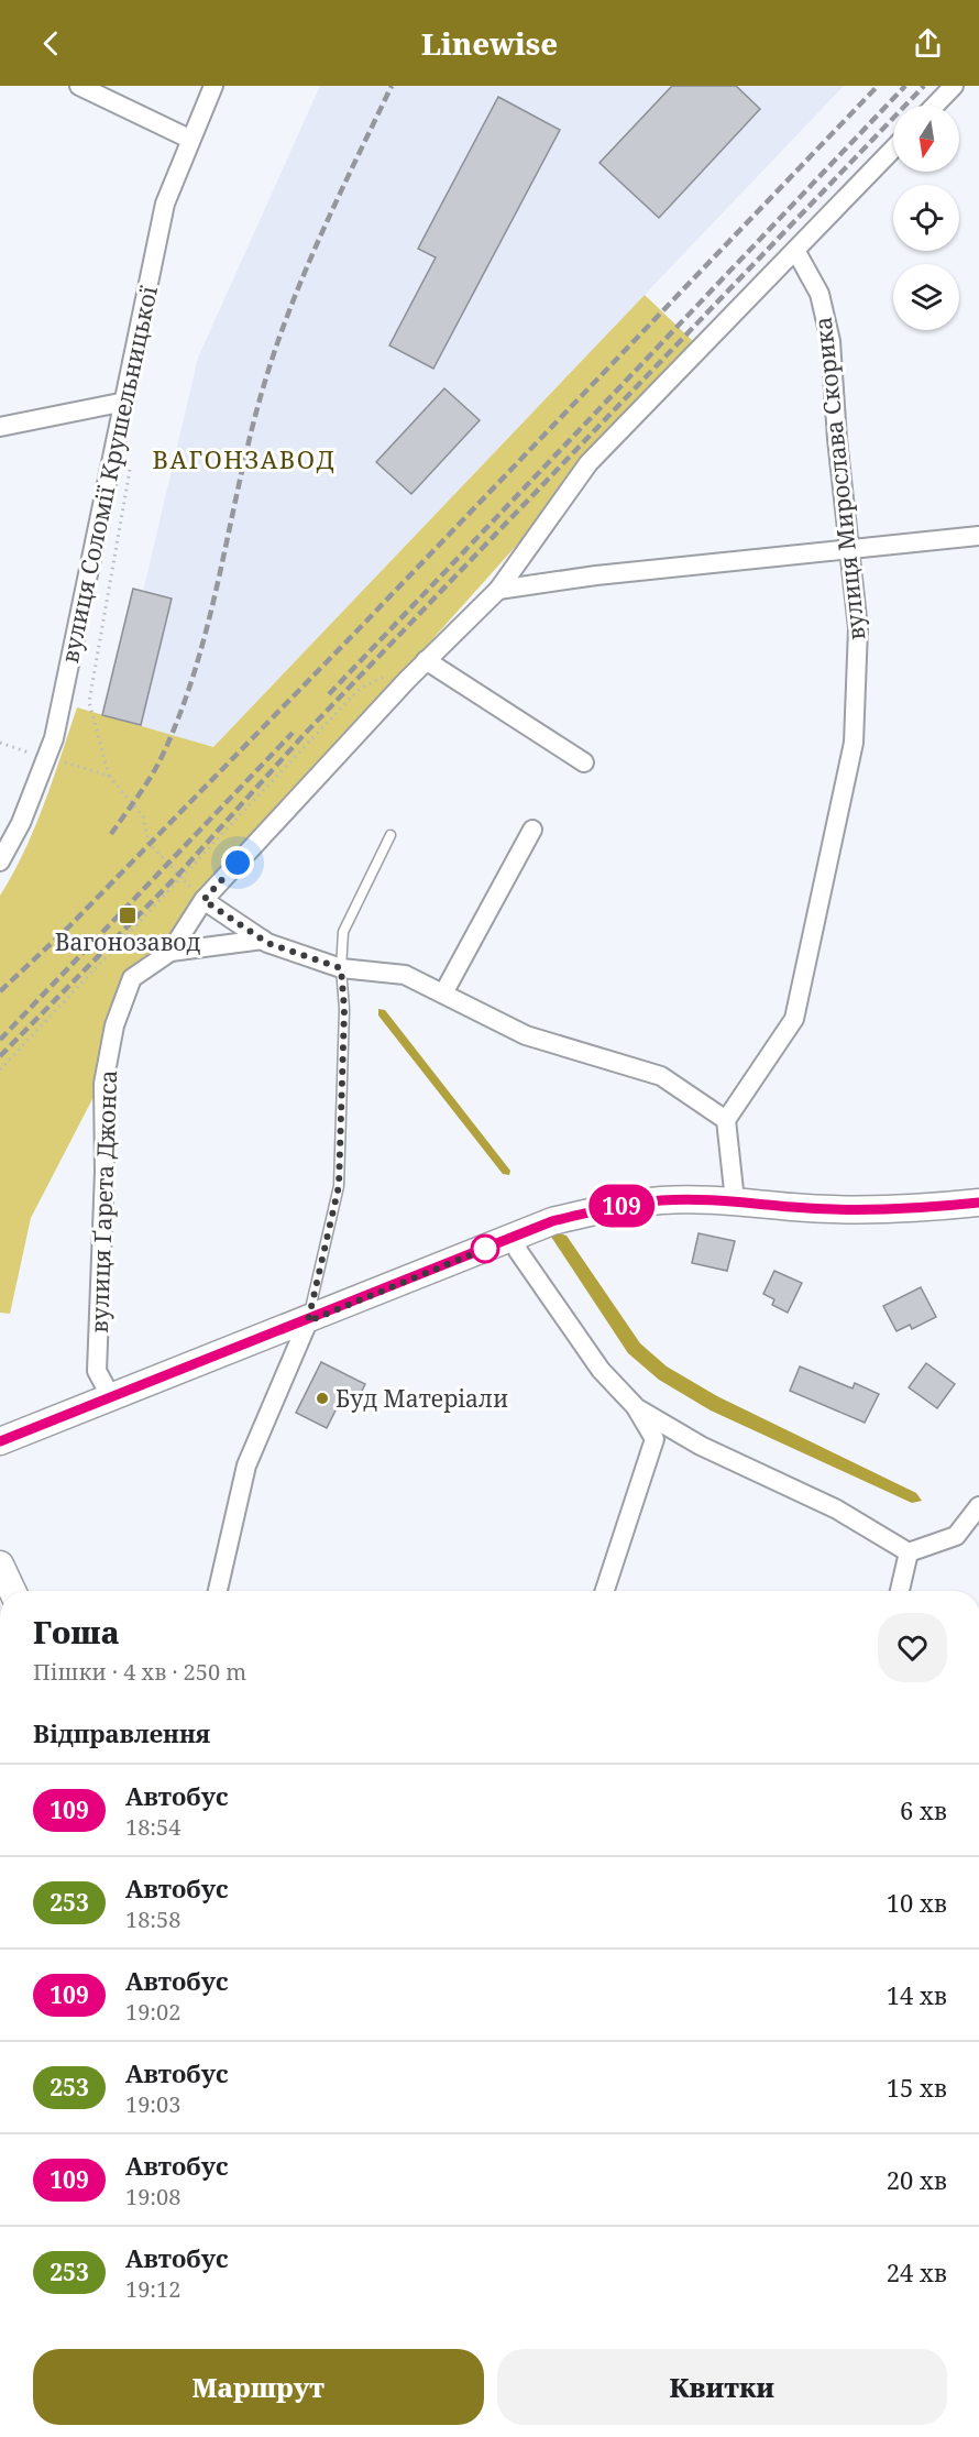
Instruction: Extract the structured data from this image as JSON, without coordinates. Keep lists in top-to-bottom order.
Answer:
{
  "streets": {
    "street": ["вулиця Соломії Крушельницької", "вулиця Мирослава Скорика", "вулиця Ґарета Джонса"]
  },
  "crossings": [
    ["вулиця Мирослава Скорика", "вулиця Ґарета Джонса"]
  ],
  "districts": ["ВАГОНЗАВОД"],
  "places": {
    "transit": ["Вагонозавод"],
    "other": ["Буд Матерiали"]
  },
  "lines": ["bus line 109"],
  "north": "bottom",
  "page": {
    "header": "Linewise",
    "on_map": "109",
    "heading": [
      ["Гоша", "Пішки · 4 хв · 250 m"],
      "Відправлення"
    ],
    "list": [
      {
        "mark": "109",
        "name": "Автобус",
        "note": "18:54",
        "value": "6 хв"
      },
      {
        "mark": "253",
        "name": "Автобус",
        "note": "18:58",
        "value": "10 хв"
      },
      {
        "mark": "109",
        "name": "Автобус",
        "note": "19:02",
        "value": "14 хв"
      },
      {
        "mark": "253",
        "name": "Автобус",
        "note": "19:03",
        "value": "15 хв"
      },
      {
        "mark": "109",
        "name": "Автобус",
        "note": "19:08",
        "value": "20 хв"
      },
      {
        "mark": "253",
        "name": "Автобус",
        "note": "19:12",
        "value": "24 хв"
      }
    ],
    "buttons": ["Маршрут", "Квитки"]
  }
}
